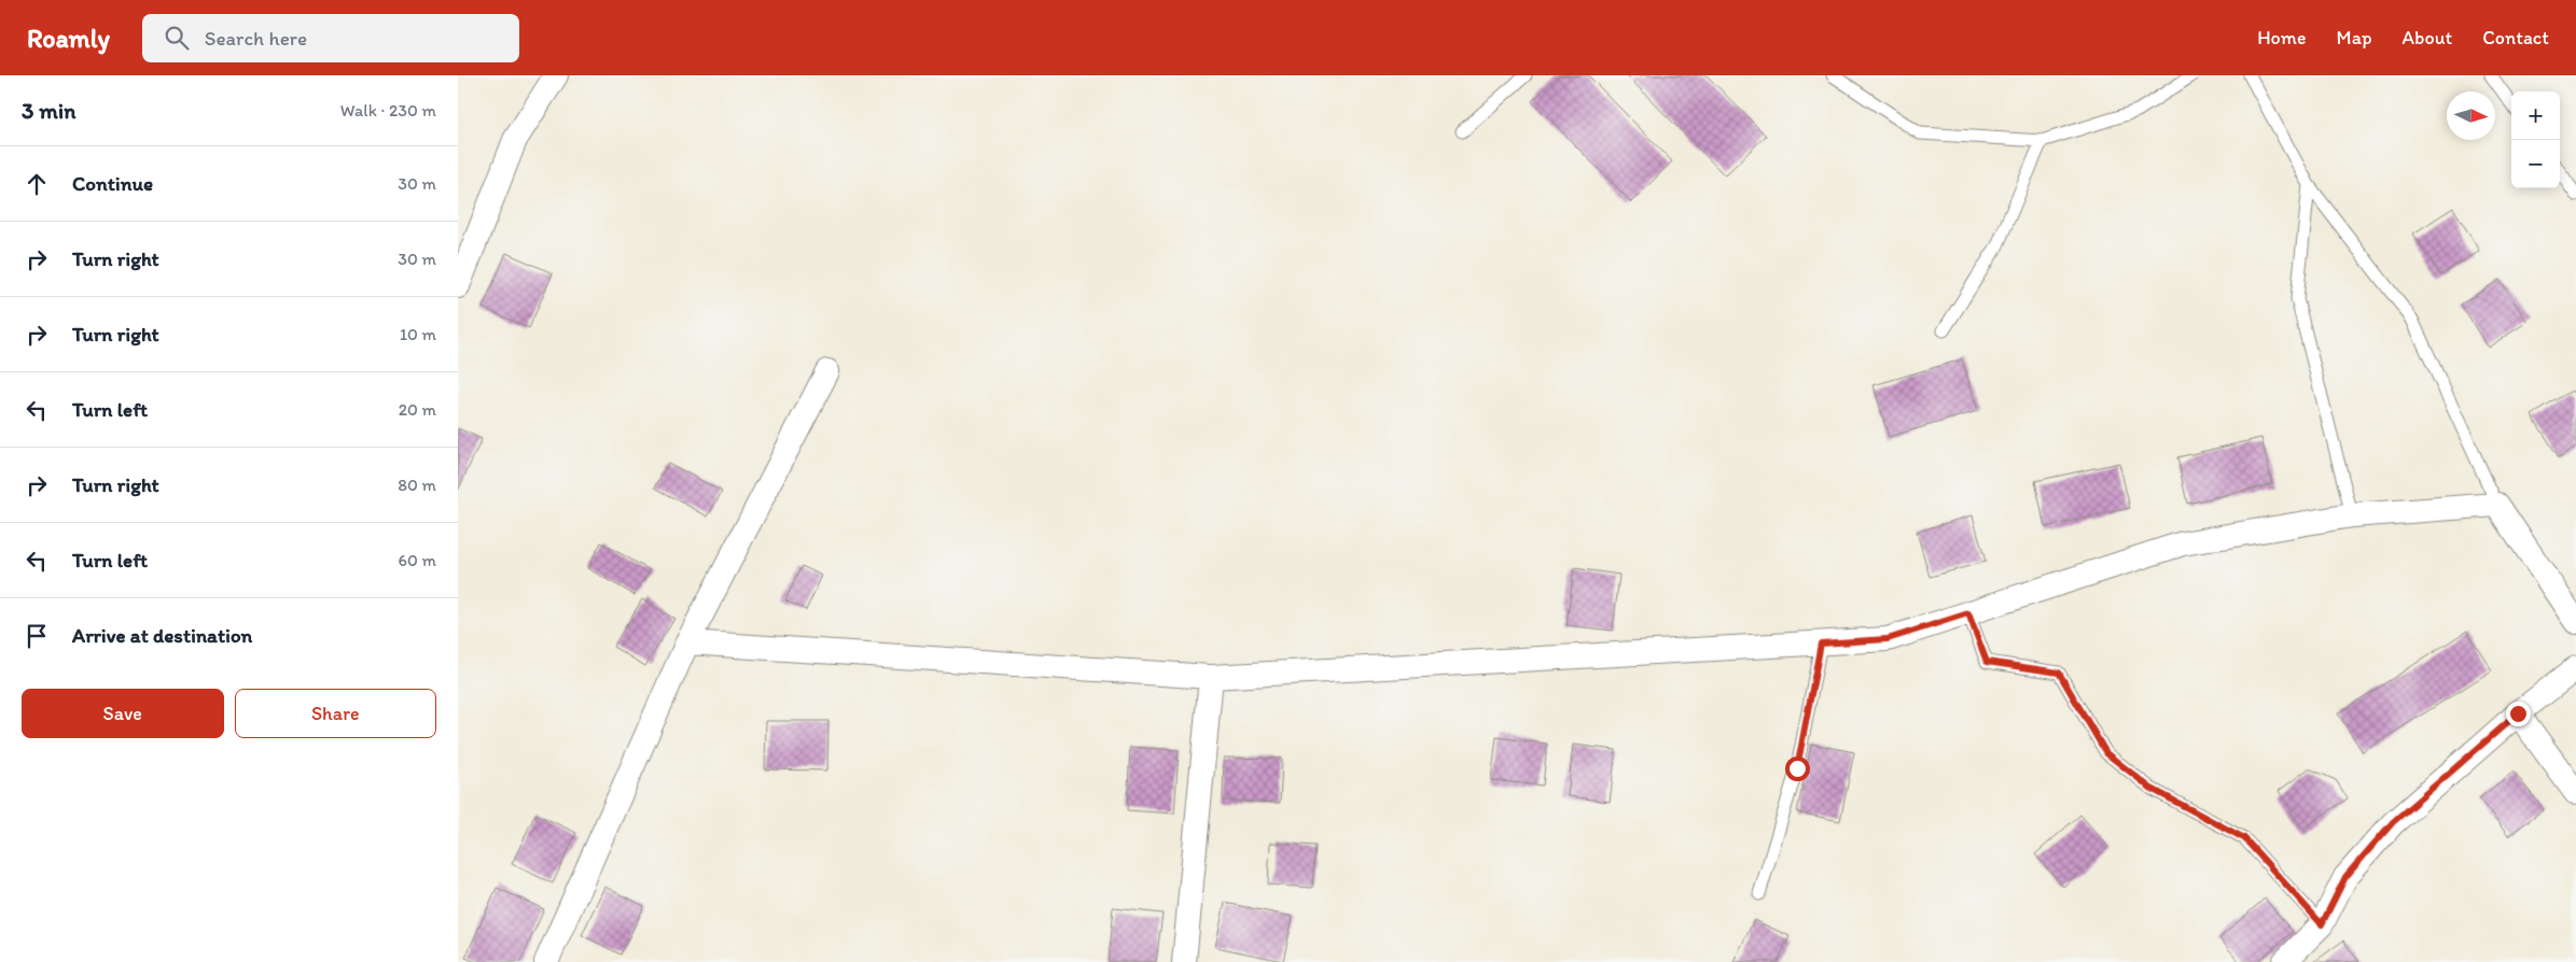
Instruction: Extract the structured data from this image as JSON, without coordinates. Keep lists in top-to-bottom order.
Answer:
{
  "north": "right",
  "page": {
    "header": "Roamly",
    "search": "Search here",
    "nav": [
      "Home",
      "Map",
      "About",
      "Contact"
    ],
    "heading": ["3 min", "Walk · 230 m"],
    "map_buttons": ["+", "−"],
    "list": [
      ["Continue", "30 m"],
      ["Turn right", "30 m"],
      ["Turn right", "10 m"],
      ["Turn left", "20 m"],
      ["Turn right", "80 m"],
      ["Turn left", "60 m"],
      "Arrive at destination"
    ],
    "buttons": ["Save", "Share"]
  }
}
